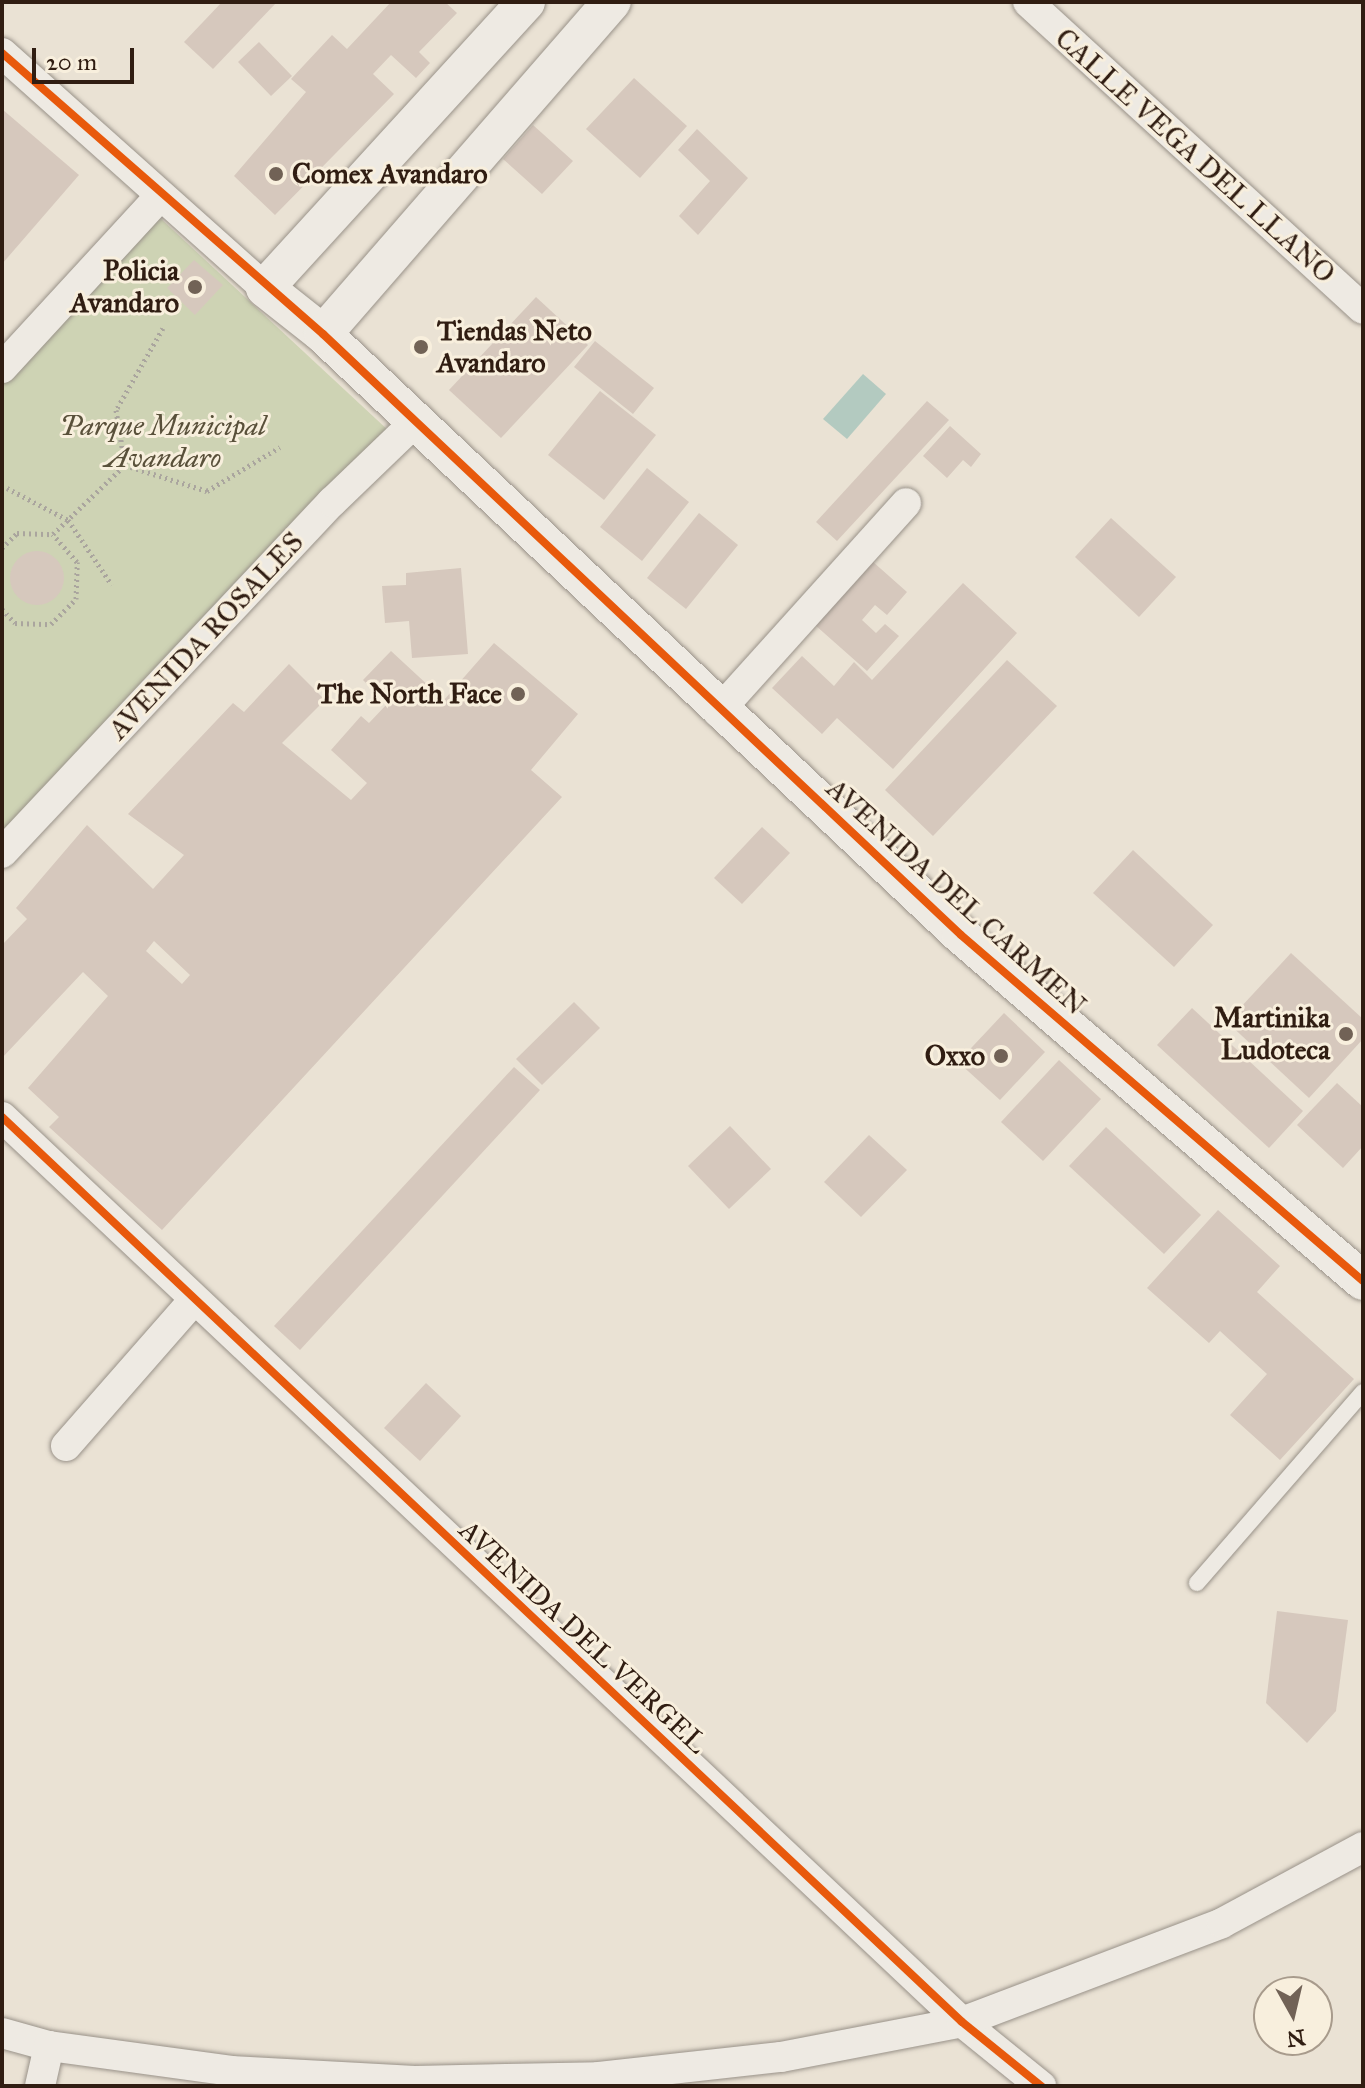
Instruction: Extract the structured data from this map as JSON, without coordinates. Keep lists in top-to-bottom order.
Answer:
{
  "streets": {
    "street": [
      "CALLE VEGA DEL LLANO",
      "AVENIDA ROSALES",
      "AVENIDA DEL CARMEN",
      "AVENIDA DEL VERGEL"
    ]
  },
  "crossings": [
    ["AVENIDA ROSALES", "AVENIDA DEL CARMEN"]
  ],
  "parks": ["Parque Municipal Avandaro"],
  "places": [
    "Comex Avandaro",
    "Policia Avandaro",
    "Tiendas Neto Avandaro",
    "The North Face",
    "Martinika Ludoteca",
    "Oxxo"
  ],
  "scale_bar": "20 m",
  "north": "bottom"
}
